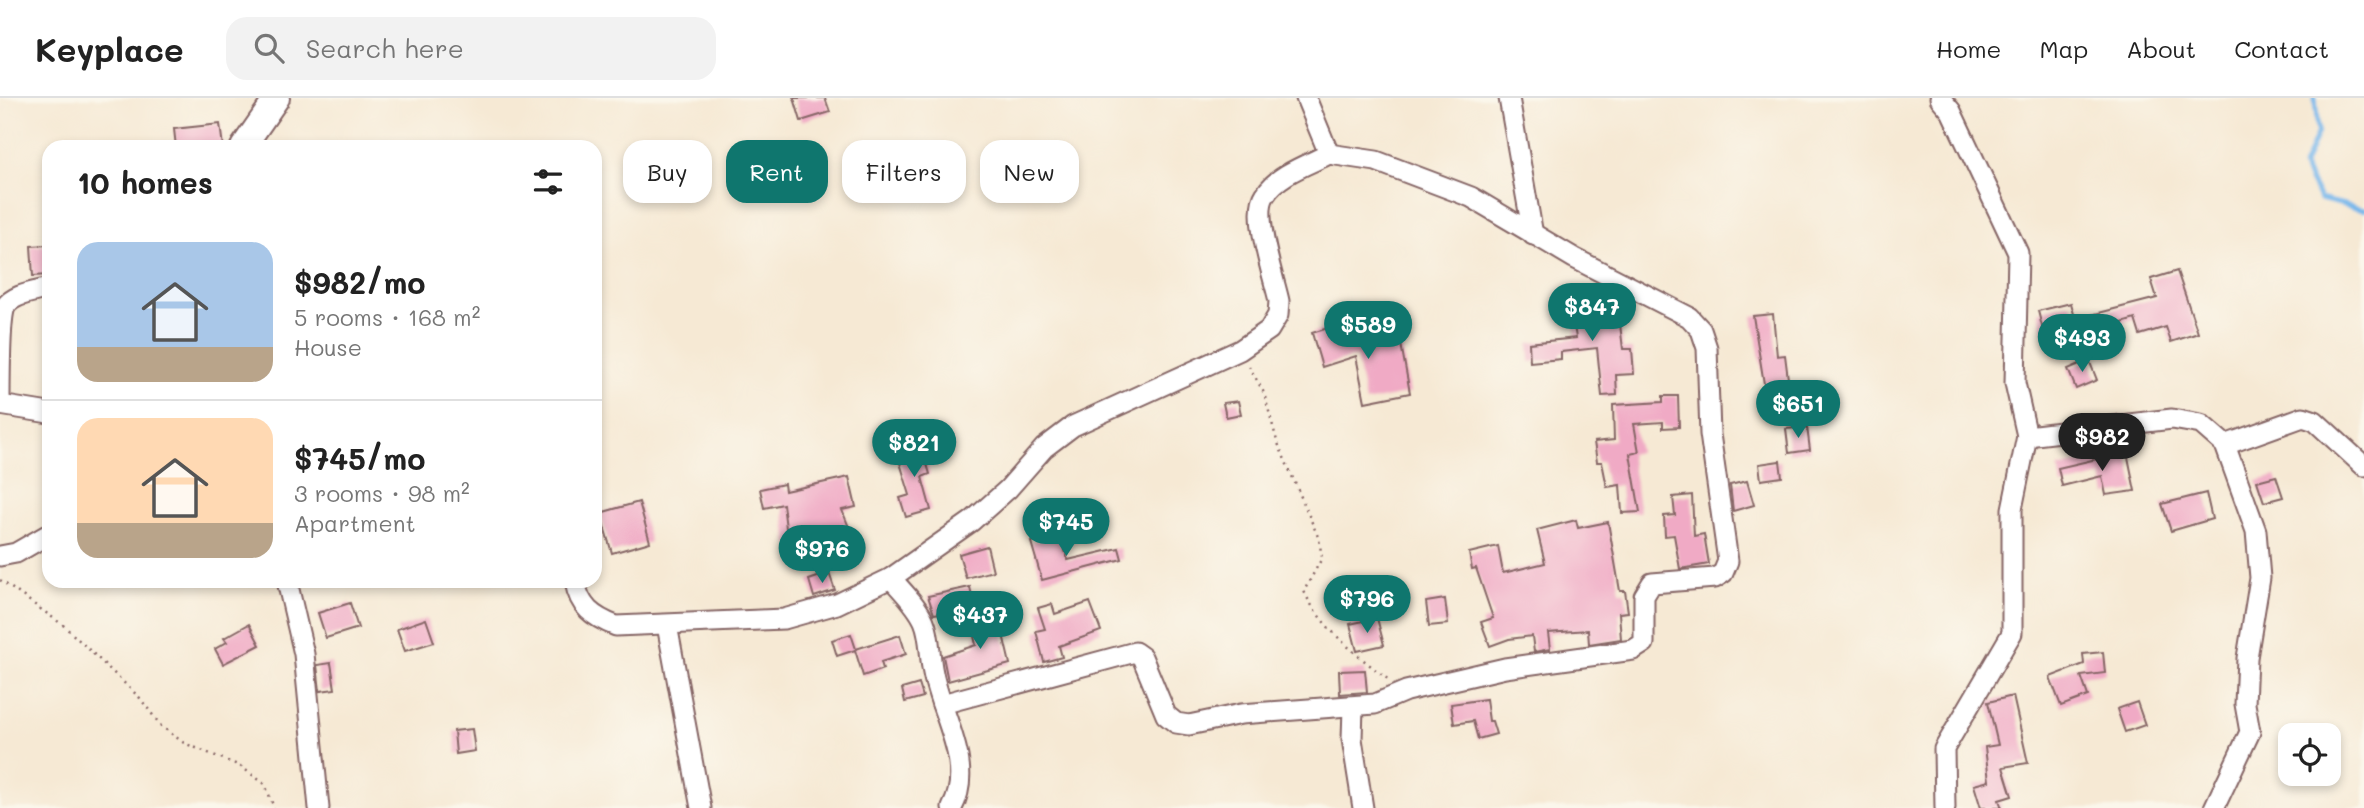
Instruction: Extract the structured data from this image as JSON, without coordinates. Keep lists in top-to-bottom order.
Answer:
{
  "page": {
    "header": "Keyplace",
    "search": "Search here",
    "nav": [
      "Home",
      "Map",
      "About",
      "Contact"
    ],
    "chip": [
      "Buy",
      "Rent",
      "Filters",
      "New"
    ],
    "heading": "10 homes",
    "list": [
      {
        "name": "$982/mo",
        "note": "5 rooms · 168 m² · House"
      },
      {
        "name": "$745/mo",
        "note": "3 rooms · 98 m² · Apartment"
      }
    ],
    "price": [
      "$847",
      "$589",
      "$493",
      "$651",
      "$982",
      "$821",
      "$745",
      "$976",
      "$796",
      "$437"
    ]
  }
}
